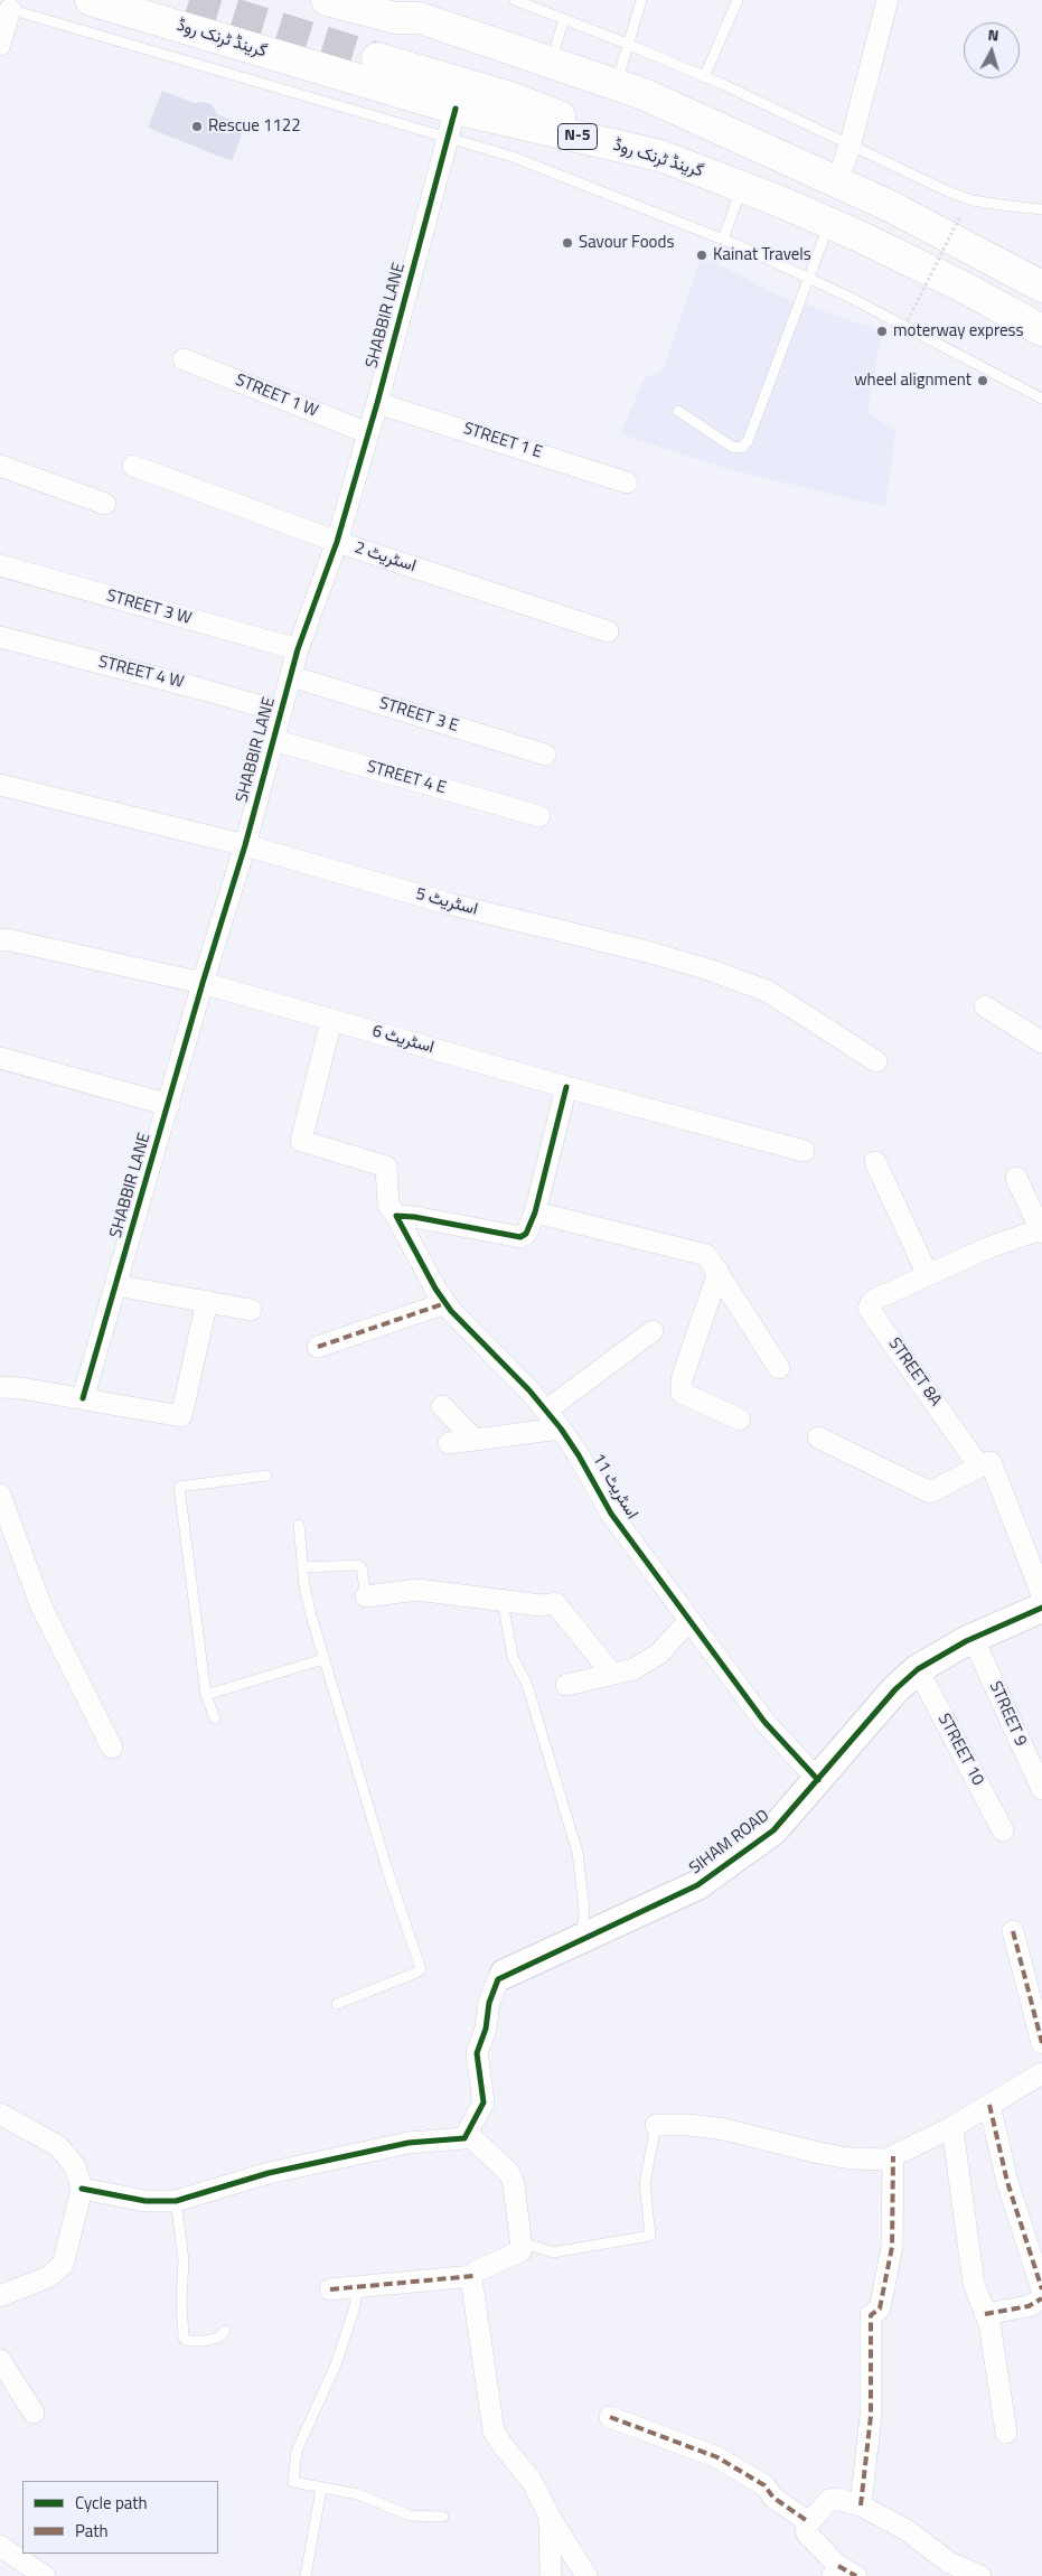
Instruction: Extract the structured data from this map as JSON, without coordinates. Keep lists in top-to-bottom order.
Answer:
{
  "streets": {
    "highway": ["گرینڈ ٹرنک روڈ", "N-5"],
    "street": [
      "SHABBIR LANE",
      "STREET 1 W",
      "STREET 1 E",
      "اسٹریٹ 2",
      "STREET 3 W",
      "STREET 4 W",
      "STREET 3 E",
      "STREET 4 E",
      "اسٹریٹ 5",
      "اسٹریٹ 6",
      "STREET 8A",
      "اسٹریٹ 11",
      "STREET 9",
      "STREET 10",
      "SIHAM ROAD"
    ]
  },
  "crossings": [
    ["گرینڈ ٹرنک روڈ", "SHABBIR LANE"],
    ["SHABBIR LANE", "STREET 1 W"],
    ["SHABBIR LANE", "STREET 1 E"],
    ["SHABBIR LANE", "اسٹریٹ 2"],
    ["SHABBIR LANE", "STREET 3 W"],
    ["SHABBIR LANE", "STREET 4 W"],
    ["SHABBIR LANE", "STREET 3 E"],
    ["SHABBIR LANE", "STREET 4 E"],
    ["SHABBIR LANE", "اسٹریٹ 5"],
    ["SHABBIR LANE", "اسٹریٹ 6"],
    ["اسٹریٹ 6", "اسٹریٹ 11"],
    ["اسٹریٹ 11", "SIHAM ROAD"],
    ["STREET 9", "SIHAM ROAD"],
    ["STREET 10", "SIHAM ROAD"]
  ],
  "places": [
    "Rescue 1122",
    "Savour Foods",
    "Kainat Travels",
    "moterway express",
    "wheel alignment"
  ],
  "legend": ["Cycle path", "Path"],
  "north": "top"
}
